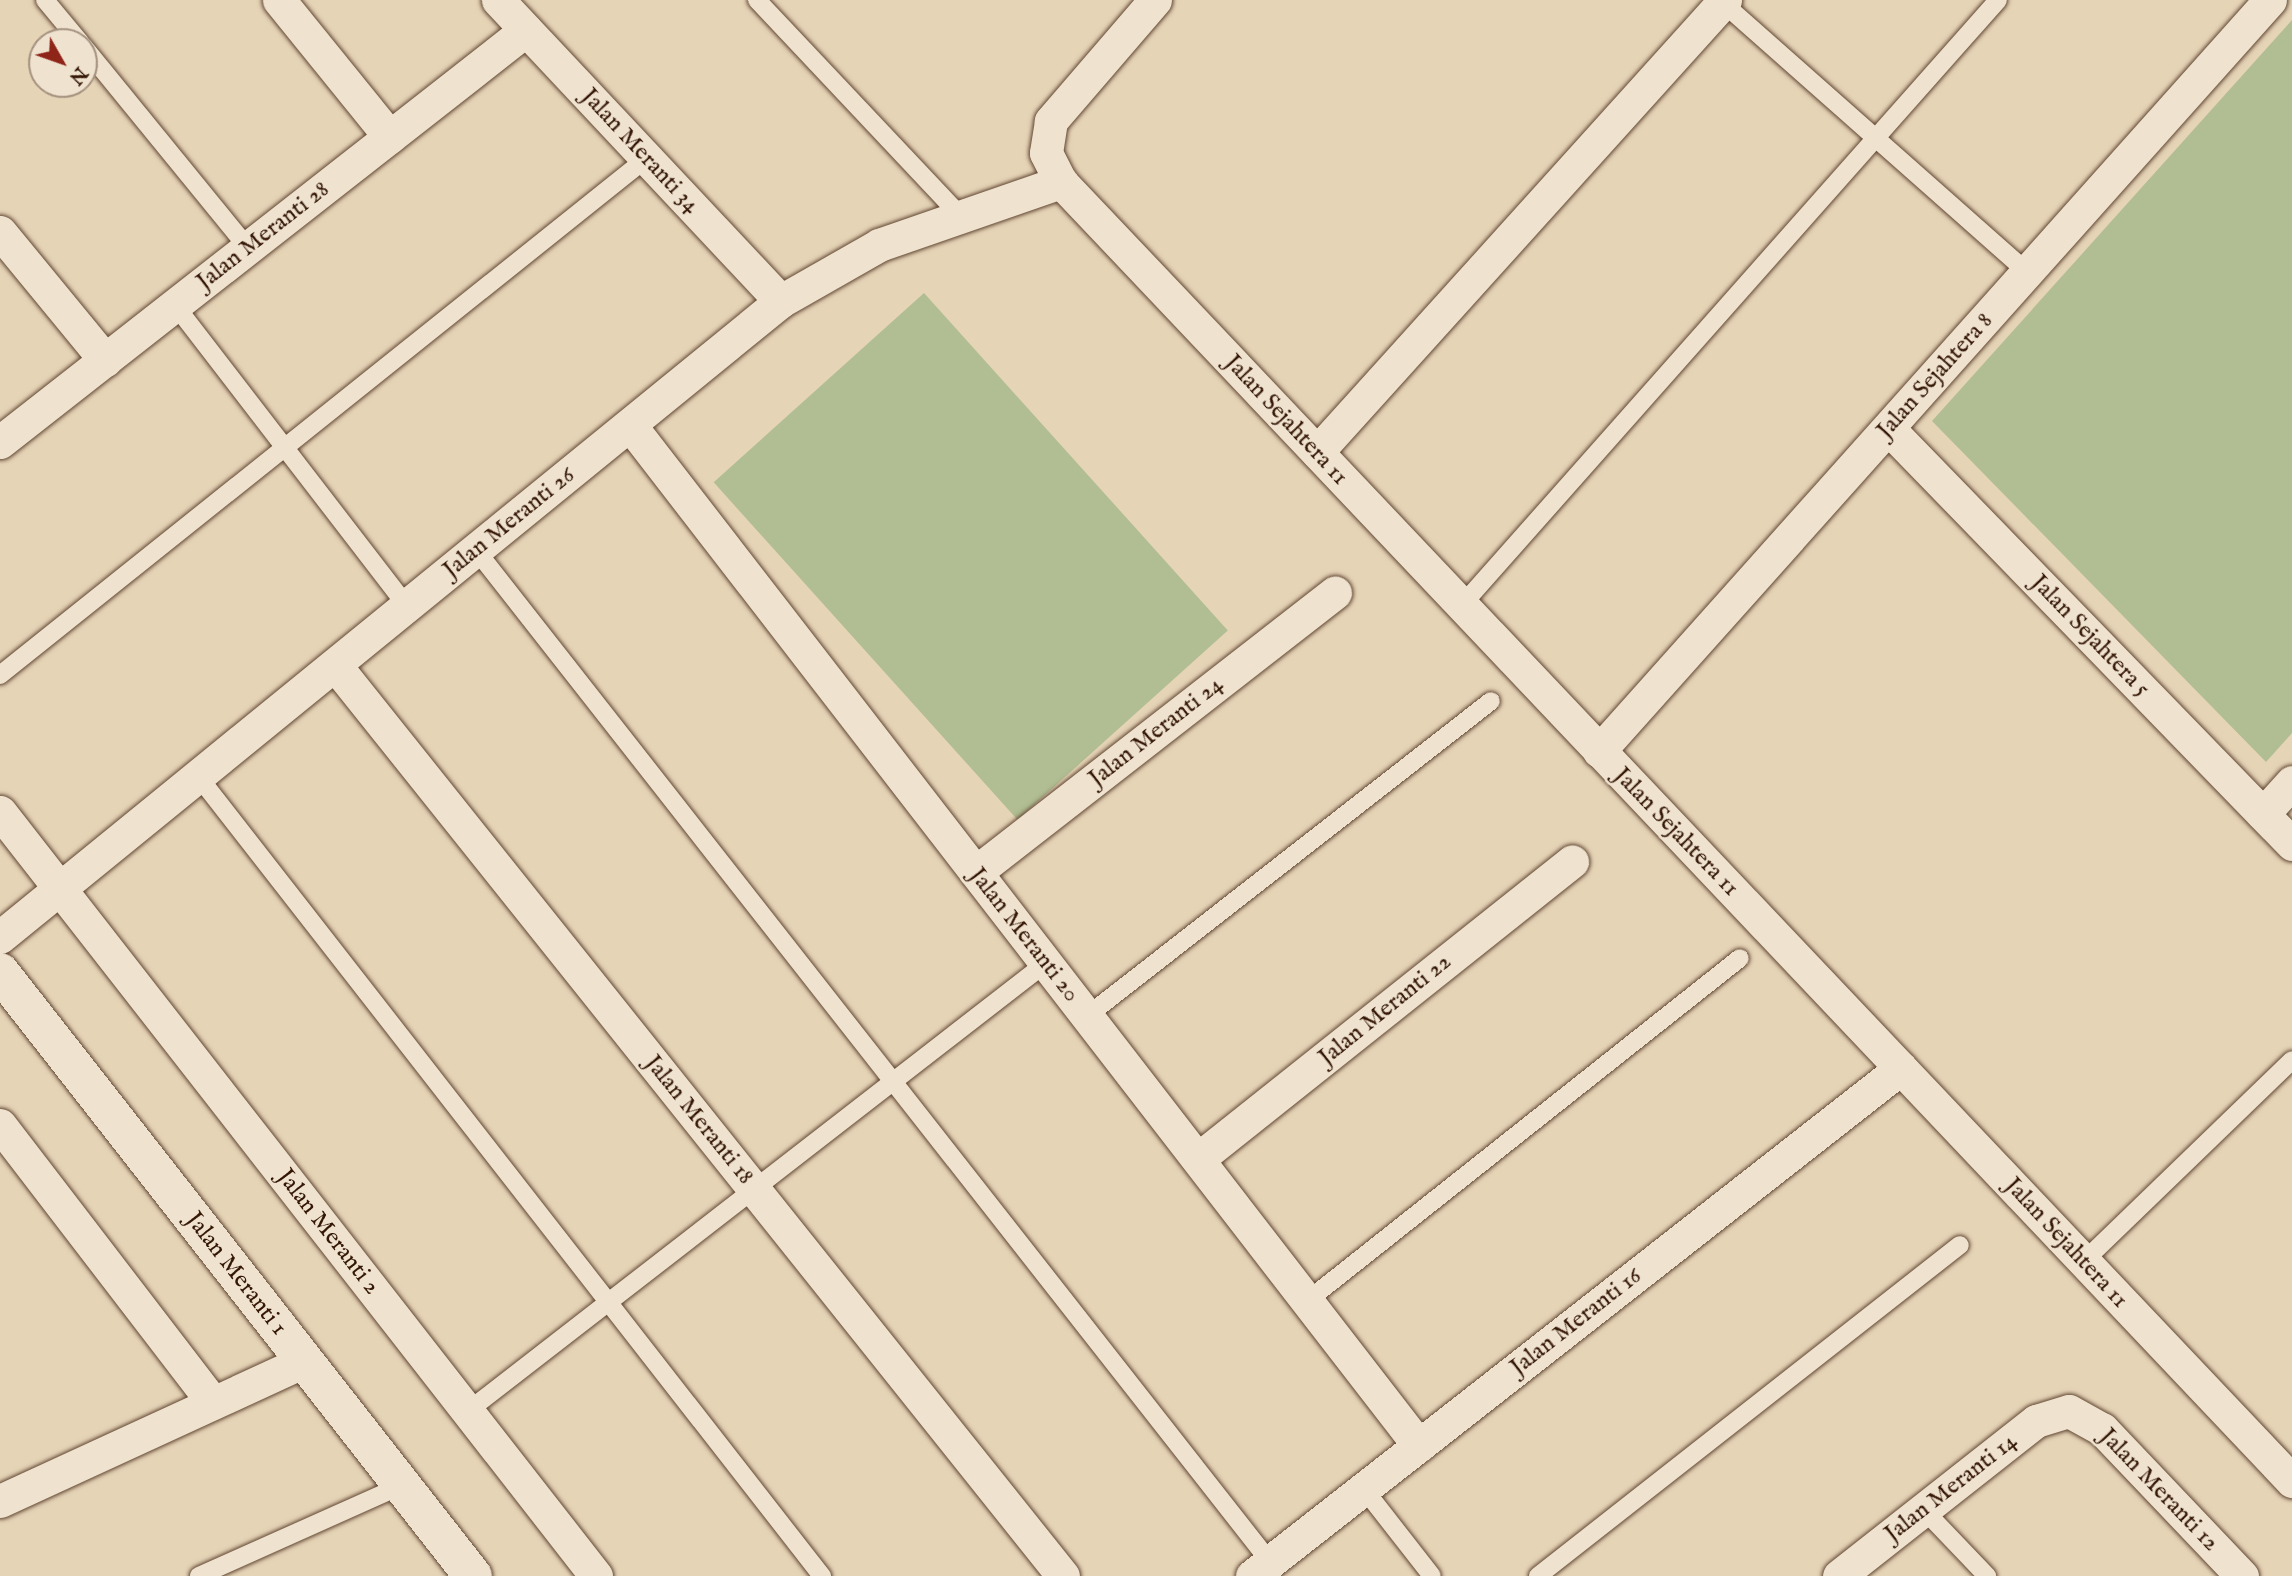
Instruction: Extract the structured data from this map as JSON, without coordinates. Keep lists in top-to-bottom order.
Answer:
{
  "streets": {
    "street": [
      "Jalan Meranti 34",
      "Jalan Meranti 28",
      "Jalan Sejahtera 8",
      "Jalan Sejahtera 11",
      "Jalan Meranti 26",
      "Jalan Sejahtera 5",
      "Jalan Meranti 24",
      "Jalan Meranti 20",
      "Jalan Meranti 22",
      "Jalan Meranti 18",
      "Jalan Meranti 2",
      "Jalan Meranti 1",
      "Jalan Meranti 16",
      "Jalan Meranti 14",
      "Jalan Meranti 12"
    ]
  },
  "crossings": [
    ["Jalan Meranti 34", "Jalan Meranti 28"],
    ["Jalan Meranti 34", "Jalan Meranti 26"],
    ["Jalan Sejahtera 8", "Jalan Sejahtera 11"],
    ["Jalan Sejahtera 8", "Jalan Sejahtera 5"],
    ["Jalan Sejahtera 11", "Jalan Meranti 26"],
    ["Jalan Sejahtera 11", "Jalan Meranti 16"],
    ["Jalan Meranti 26", "Jalan Meranti 20"],
    ["Jalan Meranti 26", "Jalan Meranti 18"],
    ["Jalan Meranti 26", "Jalan Meranti 2"],
    ["Jalan Meranti 24", "Jalan Meranti 20"],
    ["Jalan Meranti 20", "Jalan Meranti 22"],
    ["Jalan Meranti 20", "Jalan Meranti 16"],
    ["Jalan Meranti 14", "Jalan Meranti 12"]
  ],
  "north": "bottom right"
}
